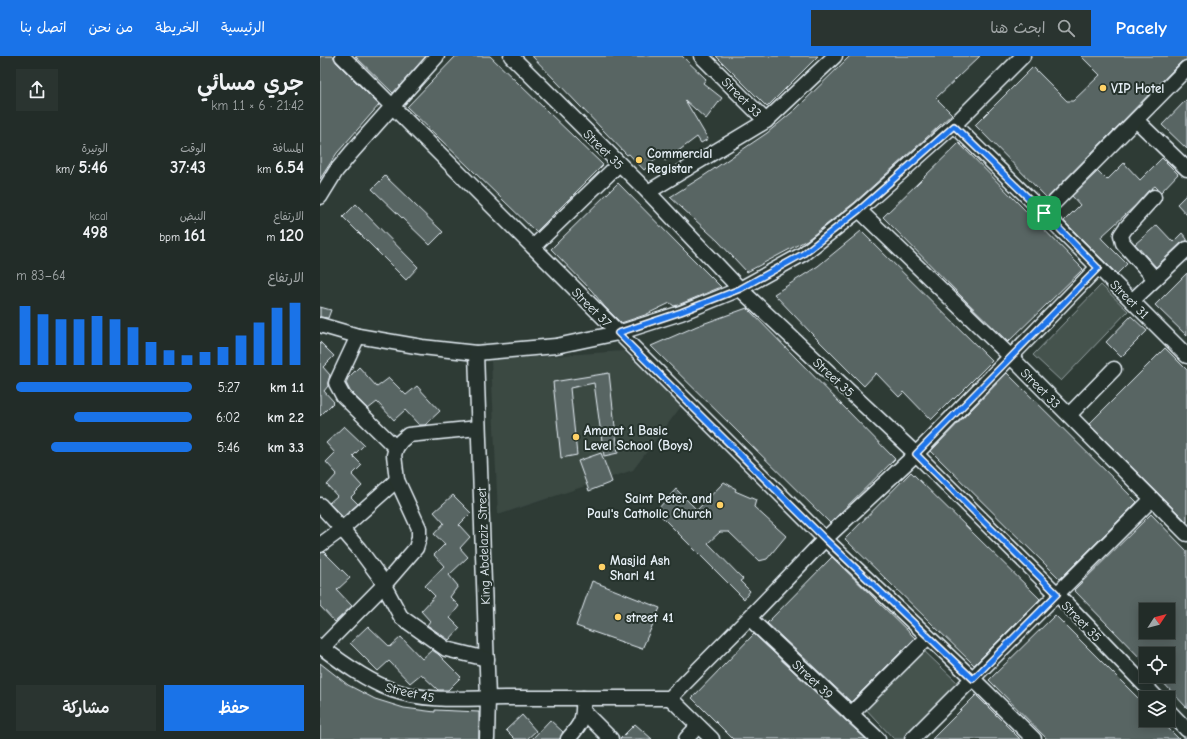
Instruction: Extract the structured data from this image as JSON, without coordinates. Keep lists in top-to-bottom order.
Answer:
{
  "streets": {
    "street": [
      "Street 33",
      "Street 35",
      "Street 31",
      "Street 37",
      "King Abdelaziz Street",
      "Street 39",
      "Street 45"
    ]
  },
  "crossings": [
    ["King Abdelaziz Street", "Street 45"]
  ],
  "places": [
    "VIP Hotel",
    "Commercial Registar",
    "Amarat 1 Basic Level School (Boys)",
    "Saint Peter and Paul's Catholic Church",
    "Masjid Ash Shari 41",
    "street 41"
  ],
  "north": "top right",
  "page": {
    "header": "Pacely",
    "search": "ابحث هنا",
    "nav": [
      "الرئيسية",
      "الخريطة",
      "من نحن",
      "اتصل بنا"
    ],
    "heading": ["جري مسائي", "21:42 · 6 × 1.1 km"],
    "stats": [
      ["المسافة", "6.54 km"],
      ["الوقت", "37:43"],
      ["الوتيرة", "5:46 /km"],
      ["الارتفاع", "120 m"],
      ["النبض", "161 bpm"],
      ["kcal", "498"]
    ],
    "chart": ["الارتفاع", "64–83 m"],
    "list": [
      {
        "name": "1.1 km",
        "note": "5:27"
      },
      {
        "name": "2.2 km",
        "note": "6:02"
      },
      {
        "name": "3.3 km",
        "note": "5:46"
      }
    ],
    "buttons": ["حفظ", "مشاركة"]
  }
}
